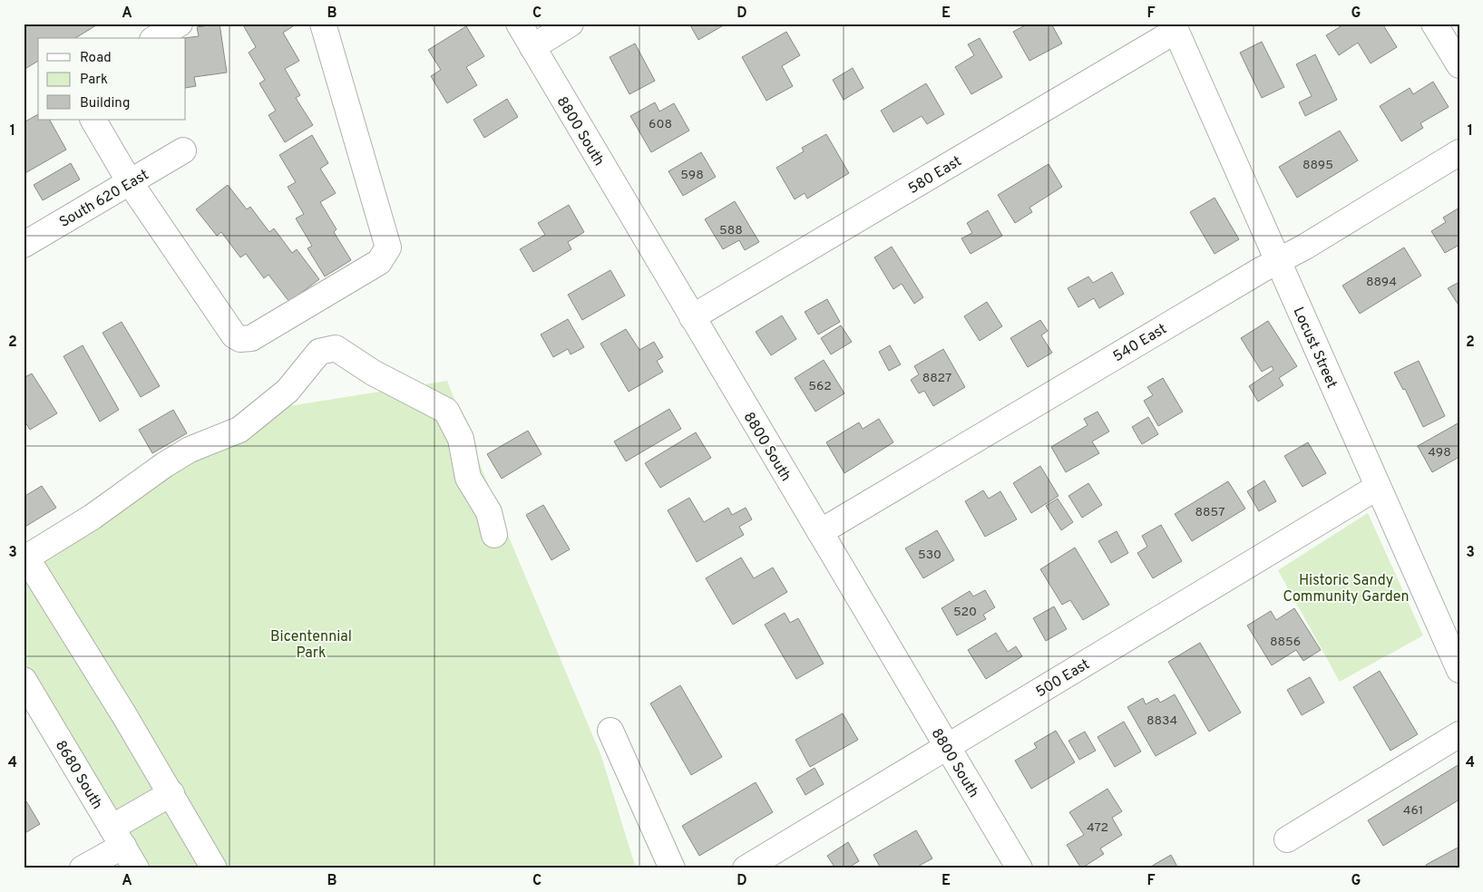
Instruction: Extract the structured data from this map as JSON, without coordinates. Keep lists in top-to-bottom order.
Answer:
{
  "streets": {
    "street": [
      "8800 South",
      "580 East",
      "South 620 East",
      "540 East",
      "Locust Street",
      "500 East",
      "8680 South"
    ]
  },
  "crossings": [
    ["8800 South", "580 East"],
    ["8800 South", "540 East"],
    ["8800 South", "500 East"],
    ["580 East", "Locust Street"],
    ["540 East", "Locust Street"],
    ["Locust Street", "500 East"]
  ],
  "parks": ["Historic Sandy Community Garden", "Bicentennial Park"],
  "house_numbers": [
    "608",
    "8895",
    "598",
    "588",
    "8894",
    "8827",
    "562",
    "498",
    "8857",
    "530",
    "520",
    "8856",
    "8834",
    "461",
    "472"
  ],
  "legend": ["Road", "Park", "Building"],
  "grid": {
    "columns": [
      "A",
      "B",
      "C",
      "D",
      "E",
      "F",
      "G"
    ],
    "rows": [
      "1",
      "2",
      "3",
      "4"
    ]
  }
}
